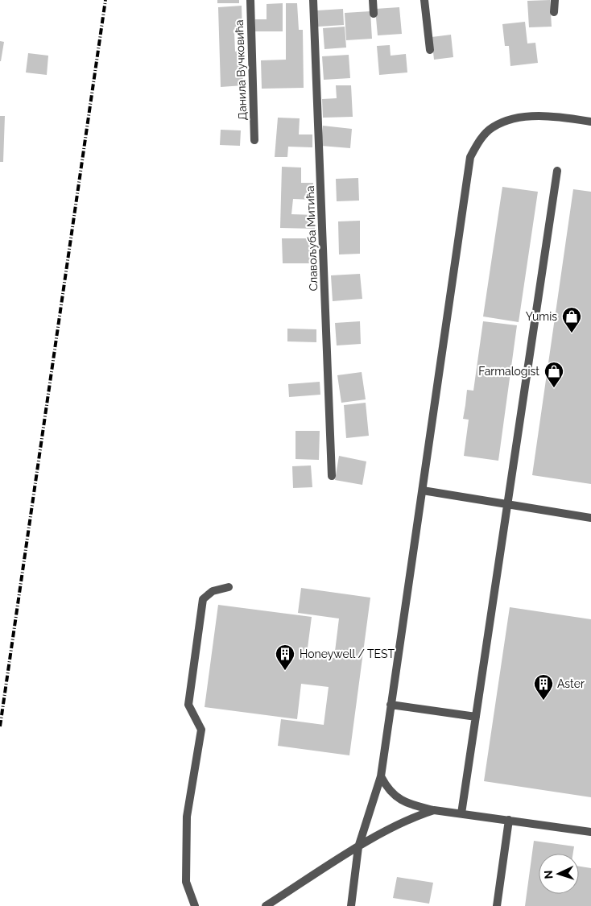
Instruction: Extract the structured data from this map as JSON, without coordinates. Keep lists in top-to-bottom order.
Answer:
{
  "streets": {
    "street": ["Данила Вучковића", "Славољуба Митића"]
  },
  "places": {
    "shop": ["Yumis", "Farmalogist"],
    "building": ["Honeywell / TEST", "Aster"]
  },
  "north": "left"
}
